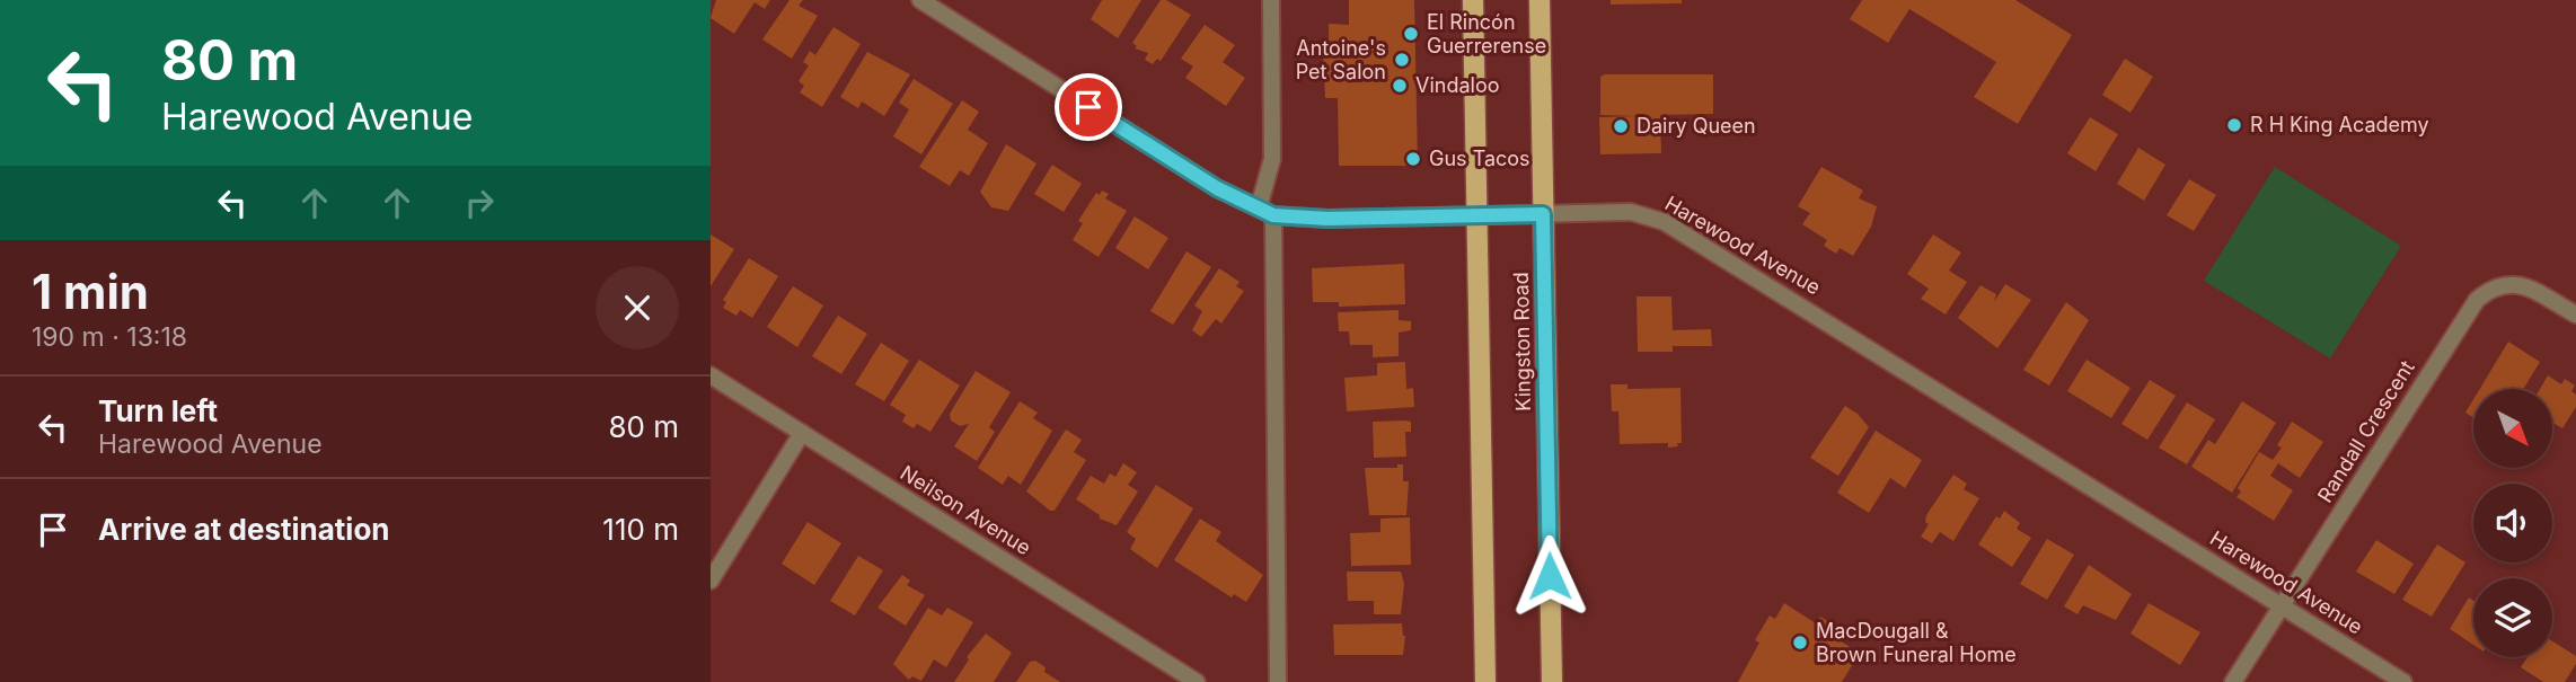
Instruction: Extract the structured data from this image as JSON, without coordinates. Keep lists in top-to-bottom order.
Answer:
{
  "streets": {
    "main road": ["Kingston Road"],
    "street": ["Harewood Avenue", "Randall Crescent", "Neilson Avenue"]
  },
  "crossings": [
    ["Harewood Avenue", "Kingston Road"],
    ["Harewood Avenue", "Randall Crescent"]
  ],
  "places": [
    "El Rincón Guerrerense",
    "Antoine's Pet Salon",
    "Vindaloo",
    "R H King Academy",
    "Dairy Queen",
    "Gus Tacos",
    "MacDougall & Brown Funeral Home"
  ],
  "north": "bottom right",
  "page": {
    "turn": ["80 m", "Harewood Avenue"],
    "heading": ["1 min", "190 m · 13:18"],
    "list": [
      {
        "name": "Turn left",
        "note": "Harewood Avenue",
        "value": "80 m"
      },
      {
        "name": "Arrive at destination",
        "value": "110 m"
      }
    ]
  }
}
